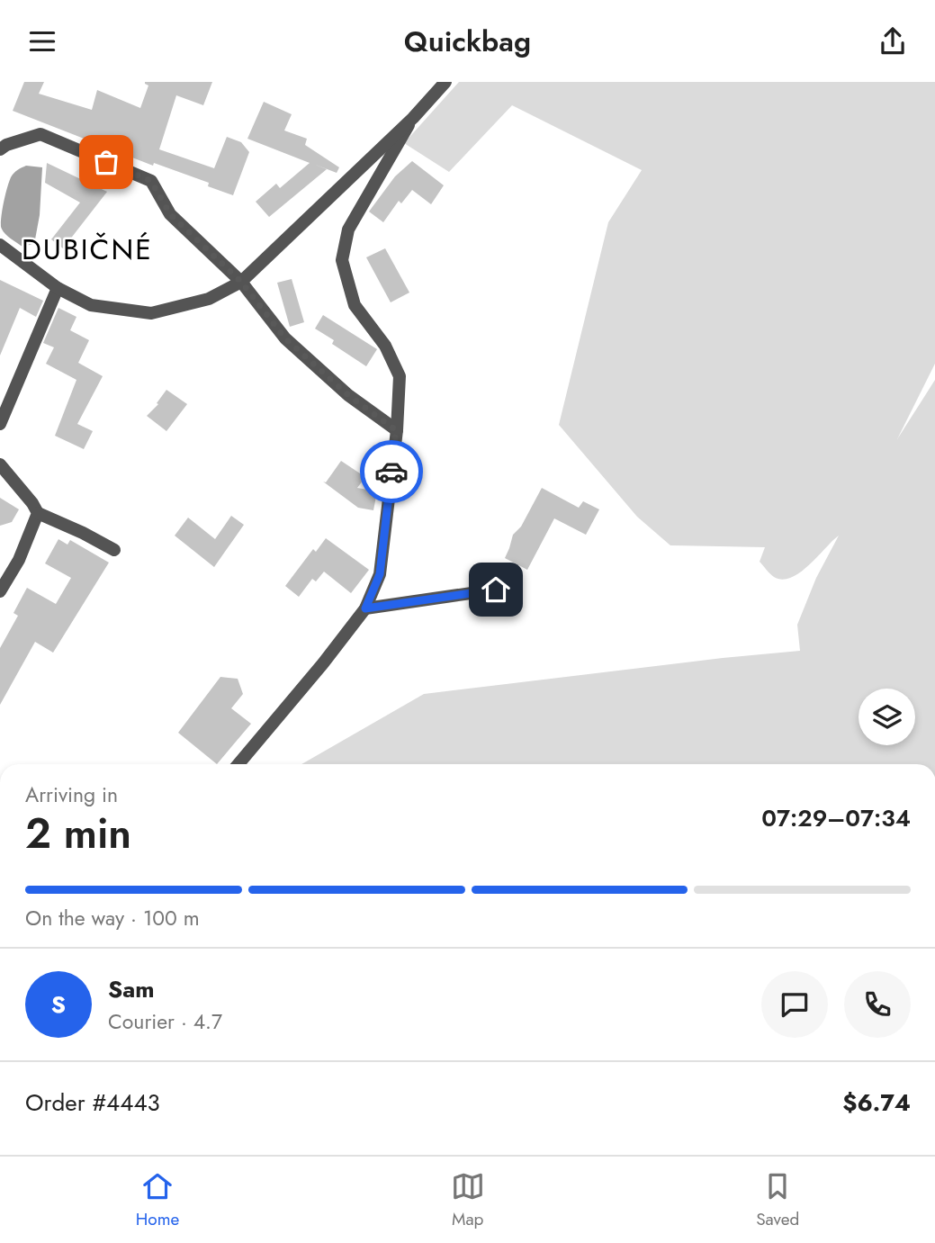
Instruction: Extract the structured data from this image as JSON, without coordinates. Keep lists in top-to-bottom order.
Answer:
{
  "districts": ["DUBIČNÉ"],
  "page": {
    "header": "Quickbag",
    "heading": ["2 min", "Arriving in", "07:29–07:34"],
    "panel": [
      "Sam",
      "Courier · 4.7",
      "Order #4443",
      "$6.74"
    ],
    "bar": "On the way · 100 m",
    "round": "S",
    "tabs": ["Home", "Map", "Saved"]
  }
}
